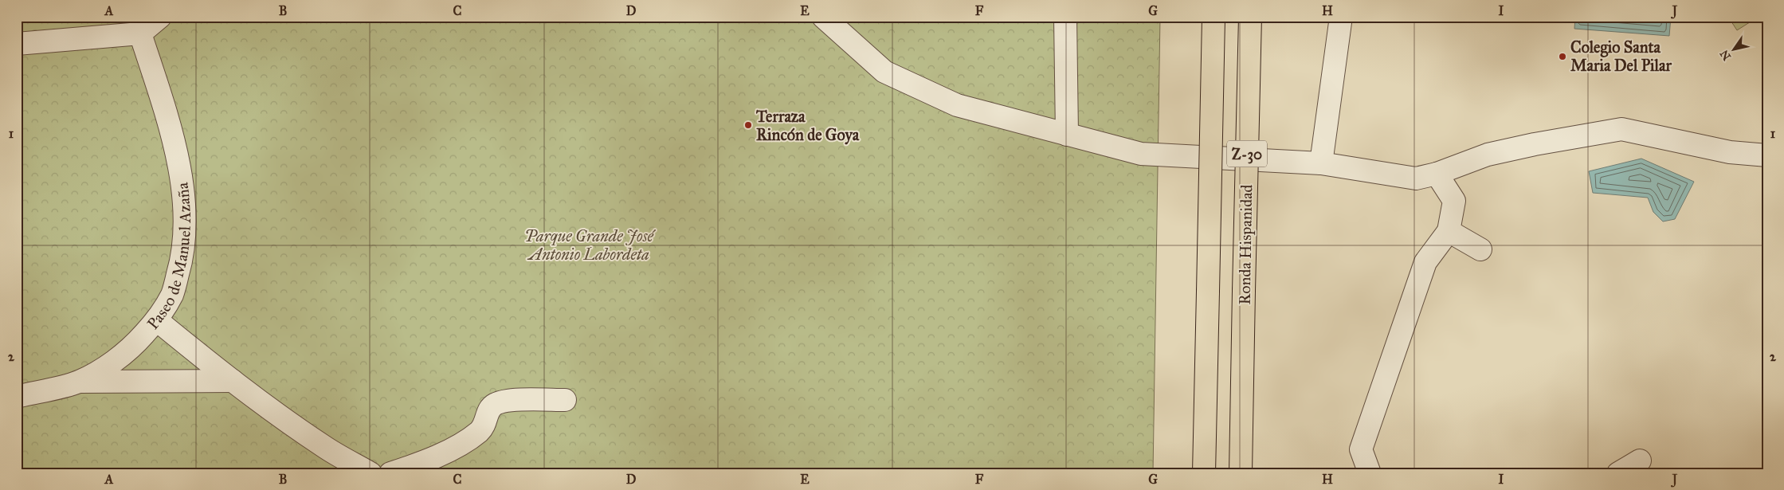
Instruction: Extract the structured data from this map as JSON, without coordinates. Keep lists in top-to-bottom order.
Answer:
{
  "streets": {
    "highway": ["Z-30", "Ronda Hispanidad"],
    "street": ["Paseo de Manuel Azaña"]
  },
  "parks": ["Parque Grande José Antonio Labordeta"],
  "places": ["Colegio Santa Maria Del Pilar", "Terraza Rincón de Goya"],
  "north": "bottom left",
  "grid": {
    "columns": [
      "A",
      "B",
      "C",
      "D",
      "E",
      "F",
      "G",
      "H",
      "I",
      "J"
    ],
    "rows": ["1", "2"]
  }
}
